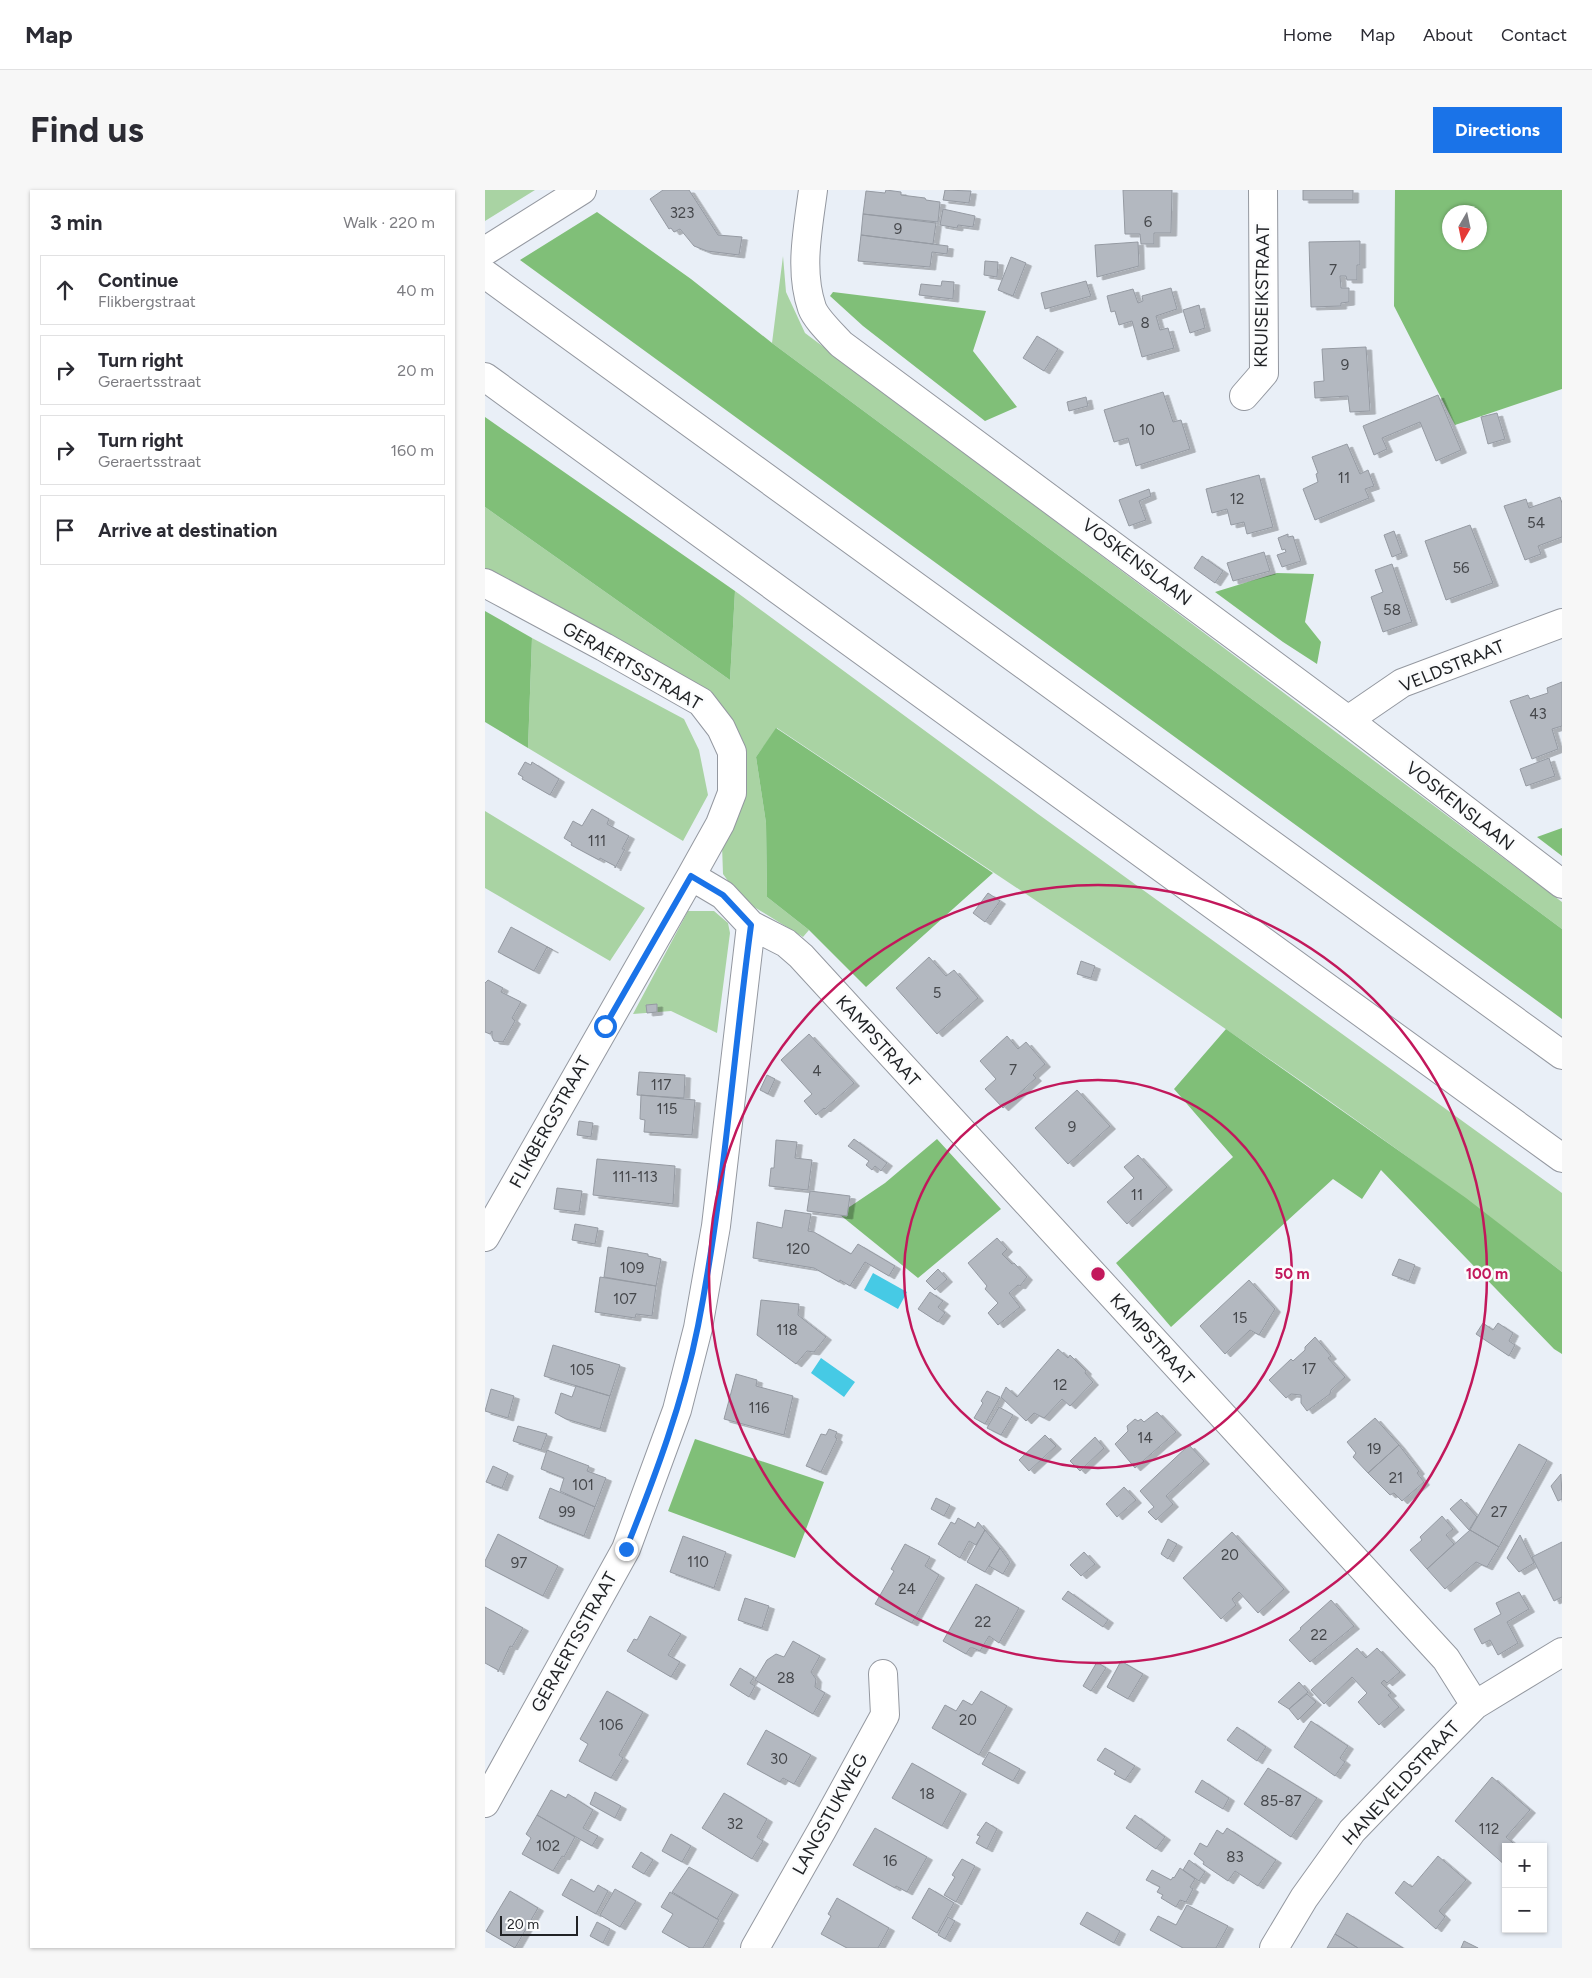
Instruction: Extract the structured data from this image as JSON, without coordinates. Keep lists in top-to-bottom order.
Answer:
{
  "streets": {
    "main road": [
      "KRUISEIKSTRAAT",
      "VOSKENSLAAN",
      "GERAERTSSTRAAT",
      "VELDSTRAAT",
      "KAMPSTRAAT",
      "FLIKBERGSTRAAT",
      "HANEVELDSTRAAT",
      "LANGSTUKWEG"
    ]
  },
  "crossings": [
    ["VOSKENSLAAN", "VELDSTRAAT"],
    ["GERAERTSSTRAAT", "KAMPSTRAAT"],
    ["GERAERTSSTRAAT", "FLIKBERGSTRAAT"],
    ["KAMPSTRAAT", "HANEVELDSTRAAT"]
  ],
  "house_numbers": [
    "323",
    "6",
    "9",
    "7",
    "8",
    "9",
    "10",
    "11",
    "12",
    "54",
    "56",
    "58",
    "43",
    "111",
    "5",
    "7",
    "4",
    "117",
    "115",
    "9",
    "111-113",
    "11",
    "120",
    "109",
    "107",
    "15",
    "118",
    "17",
    "105",
    "12",
    "116",
    "14",
    "19",
    "21",
    "101",
    "99",
    "27",
    "20",
    "110",
    "97",
    "24",
    "22",
    "22",
    "28",
    "20",
    "106",
    "30",
    "18",
    "85-87",
    "32",
    "112",
    "102",
    "83",
    "16"
  ],
  "scale_bar": "20 m",
  "north": "bottom",
  "page": {
    "header": "Map",
    "nav": [
      "Home",
      "Map",
      "About",
      "Contact"
    ],
    "buttons": "Directions",
    "title": "Find us",
    "heading": ["3 min", "Walk · 220 m"],
    "list": [
      ["Continue", "Flikbergstraat", "40 m"],
      ["Turn right", "Geraertsstraat", "20 m"],
      ["Turn right", "Geraertsstraat", "160 m"],
      "Arrive at destination"
    ],
    "map_buttons": ["+", "−"],
    "scale": "20 m"
  },
  "rings": ["50 m", "100 m"]
}
